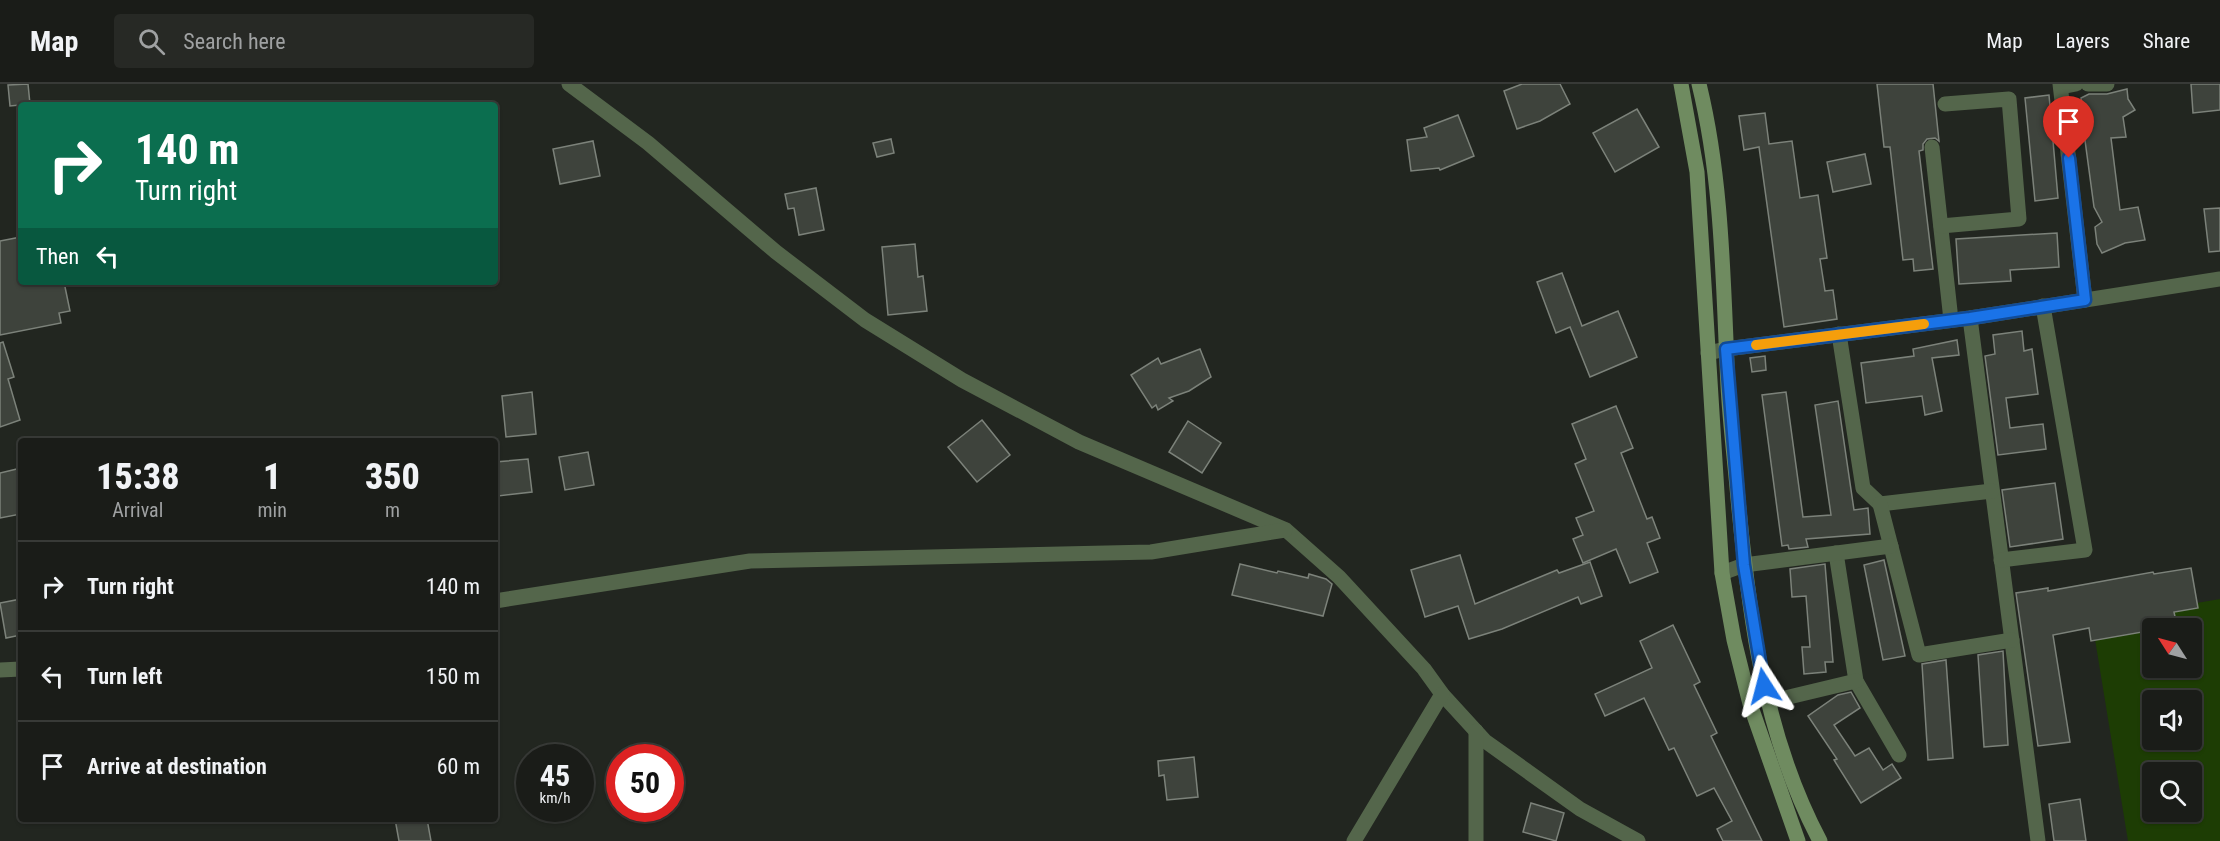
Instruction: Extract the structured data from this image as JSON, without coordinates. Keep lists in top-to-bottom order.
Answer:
{
  "north": "top left",
  "page": {
    "header": "Map",
    "search": "Search here",
    "nav": ["Map", "Layers", "Share"],
    "turn": ["140 m", "Turn right"],
    "then": "Then",
    "eta": [
      "15:38",
      "Arrival",
      "1",
      "min",
      "350",
      "m"
    ],
    "list": [
      {
        "name": "Turn right",
        "value": "140 m"
      },
      {
        "name": "Turn left",
        "value": "150 m"
      },
      {
        "name": "Arrive at destination",
        "value": "60 m"
      }
    ],
    "speed": "45 km/h",
    "limit": "50"
  }
}
